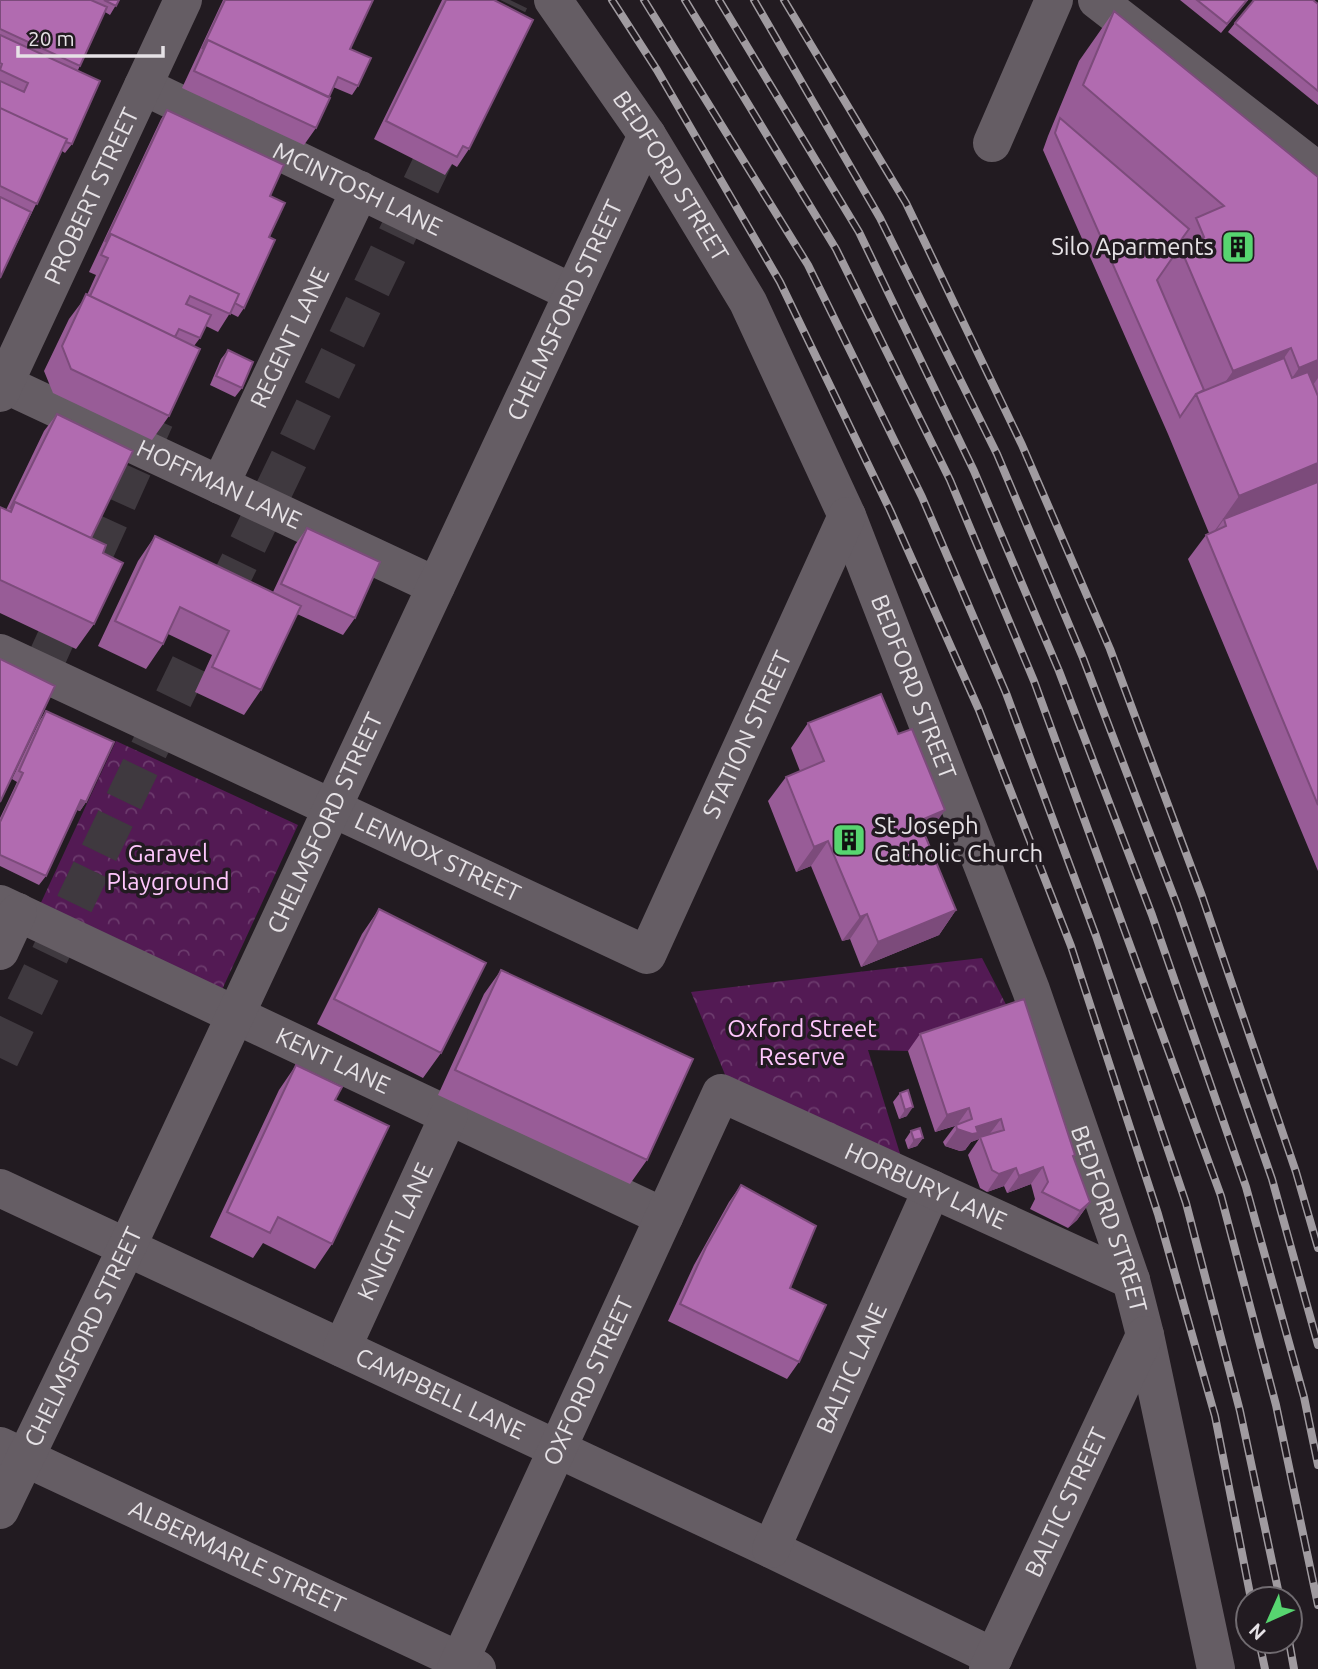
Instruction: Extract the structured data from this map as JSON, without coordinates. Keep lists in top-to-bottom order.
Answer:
{
  "streets": {
    "street": [
      "BEDFORD STREET",
      "MCINTOSH LANE",
      "PROBERT STREET",
      "CHELMSFORD STREET",
      "REGENT LANE",
      "HOFFMAN LANE",
      "STATION STREET",
      "LENNOX STREET",
      "KENT LANE",
      "HORBURY LANE",
      "KNIGHT LANE",
      "BALTIC LANE",
      "OXFORD STREET",
      "CAMPBELL LANE",
      "BALTIC STREET",
      "ALBERMARLE STREET"
    ]
  },
  "crossings": [
    ["BEDFORD STREET", "CHELMSFORD STREET"],
    ["BEDFORD STREET", "STATION STREET"],
    ["BEDFORD STREET", "HORBURY LANE"],
    ["BEDFORD STREET", "BALTIC STREET"],
    ["MCINTOSH LANE", "PROBERT STREET"],
    ["MCINTOSH LANE", "CHELMSFORD STREET"],
    ["MCINTOSH LANE", "REGENT LANE"],
    ["PROBERT STREET", "HOFFMAN LANE"],
    ["CHELMSFORD STREET", "HOFFMAN LANE"],
    ["CHELMSFORD STREET", "LENNOX STREET"],
    ["CHELMSFORD STREET", "KENT LANE"],
    ["CHELMSFORD STREET", "CAMPBELL LANE"],
    ["CHELMSFORD STREET", "ALBERMARLE STREET"],
    ["REGENT LANE", "HOFFMAN LANE"],
    ["STATION STREET", "LENNOX STREET"],
    ["KENT LANE", "KNIGHT LANE"],
    ["KENT LANE", "OXFORD STREET"],
    ["HORBURY LANE", "BALTIC LANE"],
    ["HORBURY LANE", "OXFORD STREET"],
    ["KNIGHT LANE", "CAMPBELL LANE"],
    ["BALTIC LANE", "CAMPBELL LANE"],
    ["OXFORD STREET", "CAMPBELL LANE"],
    ["OXFORD STREET", "ALBERMARLE STREET"],
    ["CAMPBELL LANE", "BALTIC STREET"]
  ],
  "parks": ["Garavel Playground", "Oxford Street Reserve"],
  "places": {
    "building": ["Silo Aparments", "St Joseph Catholic Church"]
  },
  "scale_bar": "20 m",
  "north": "bottom left"
}
